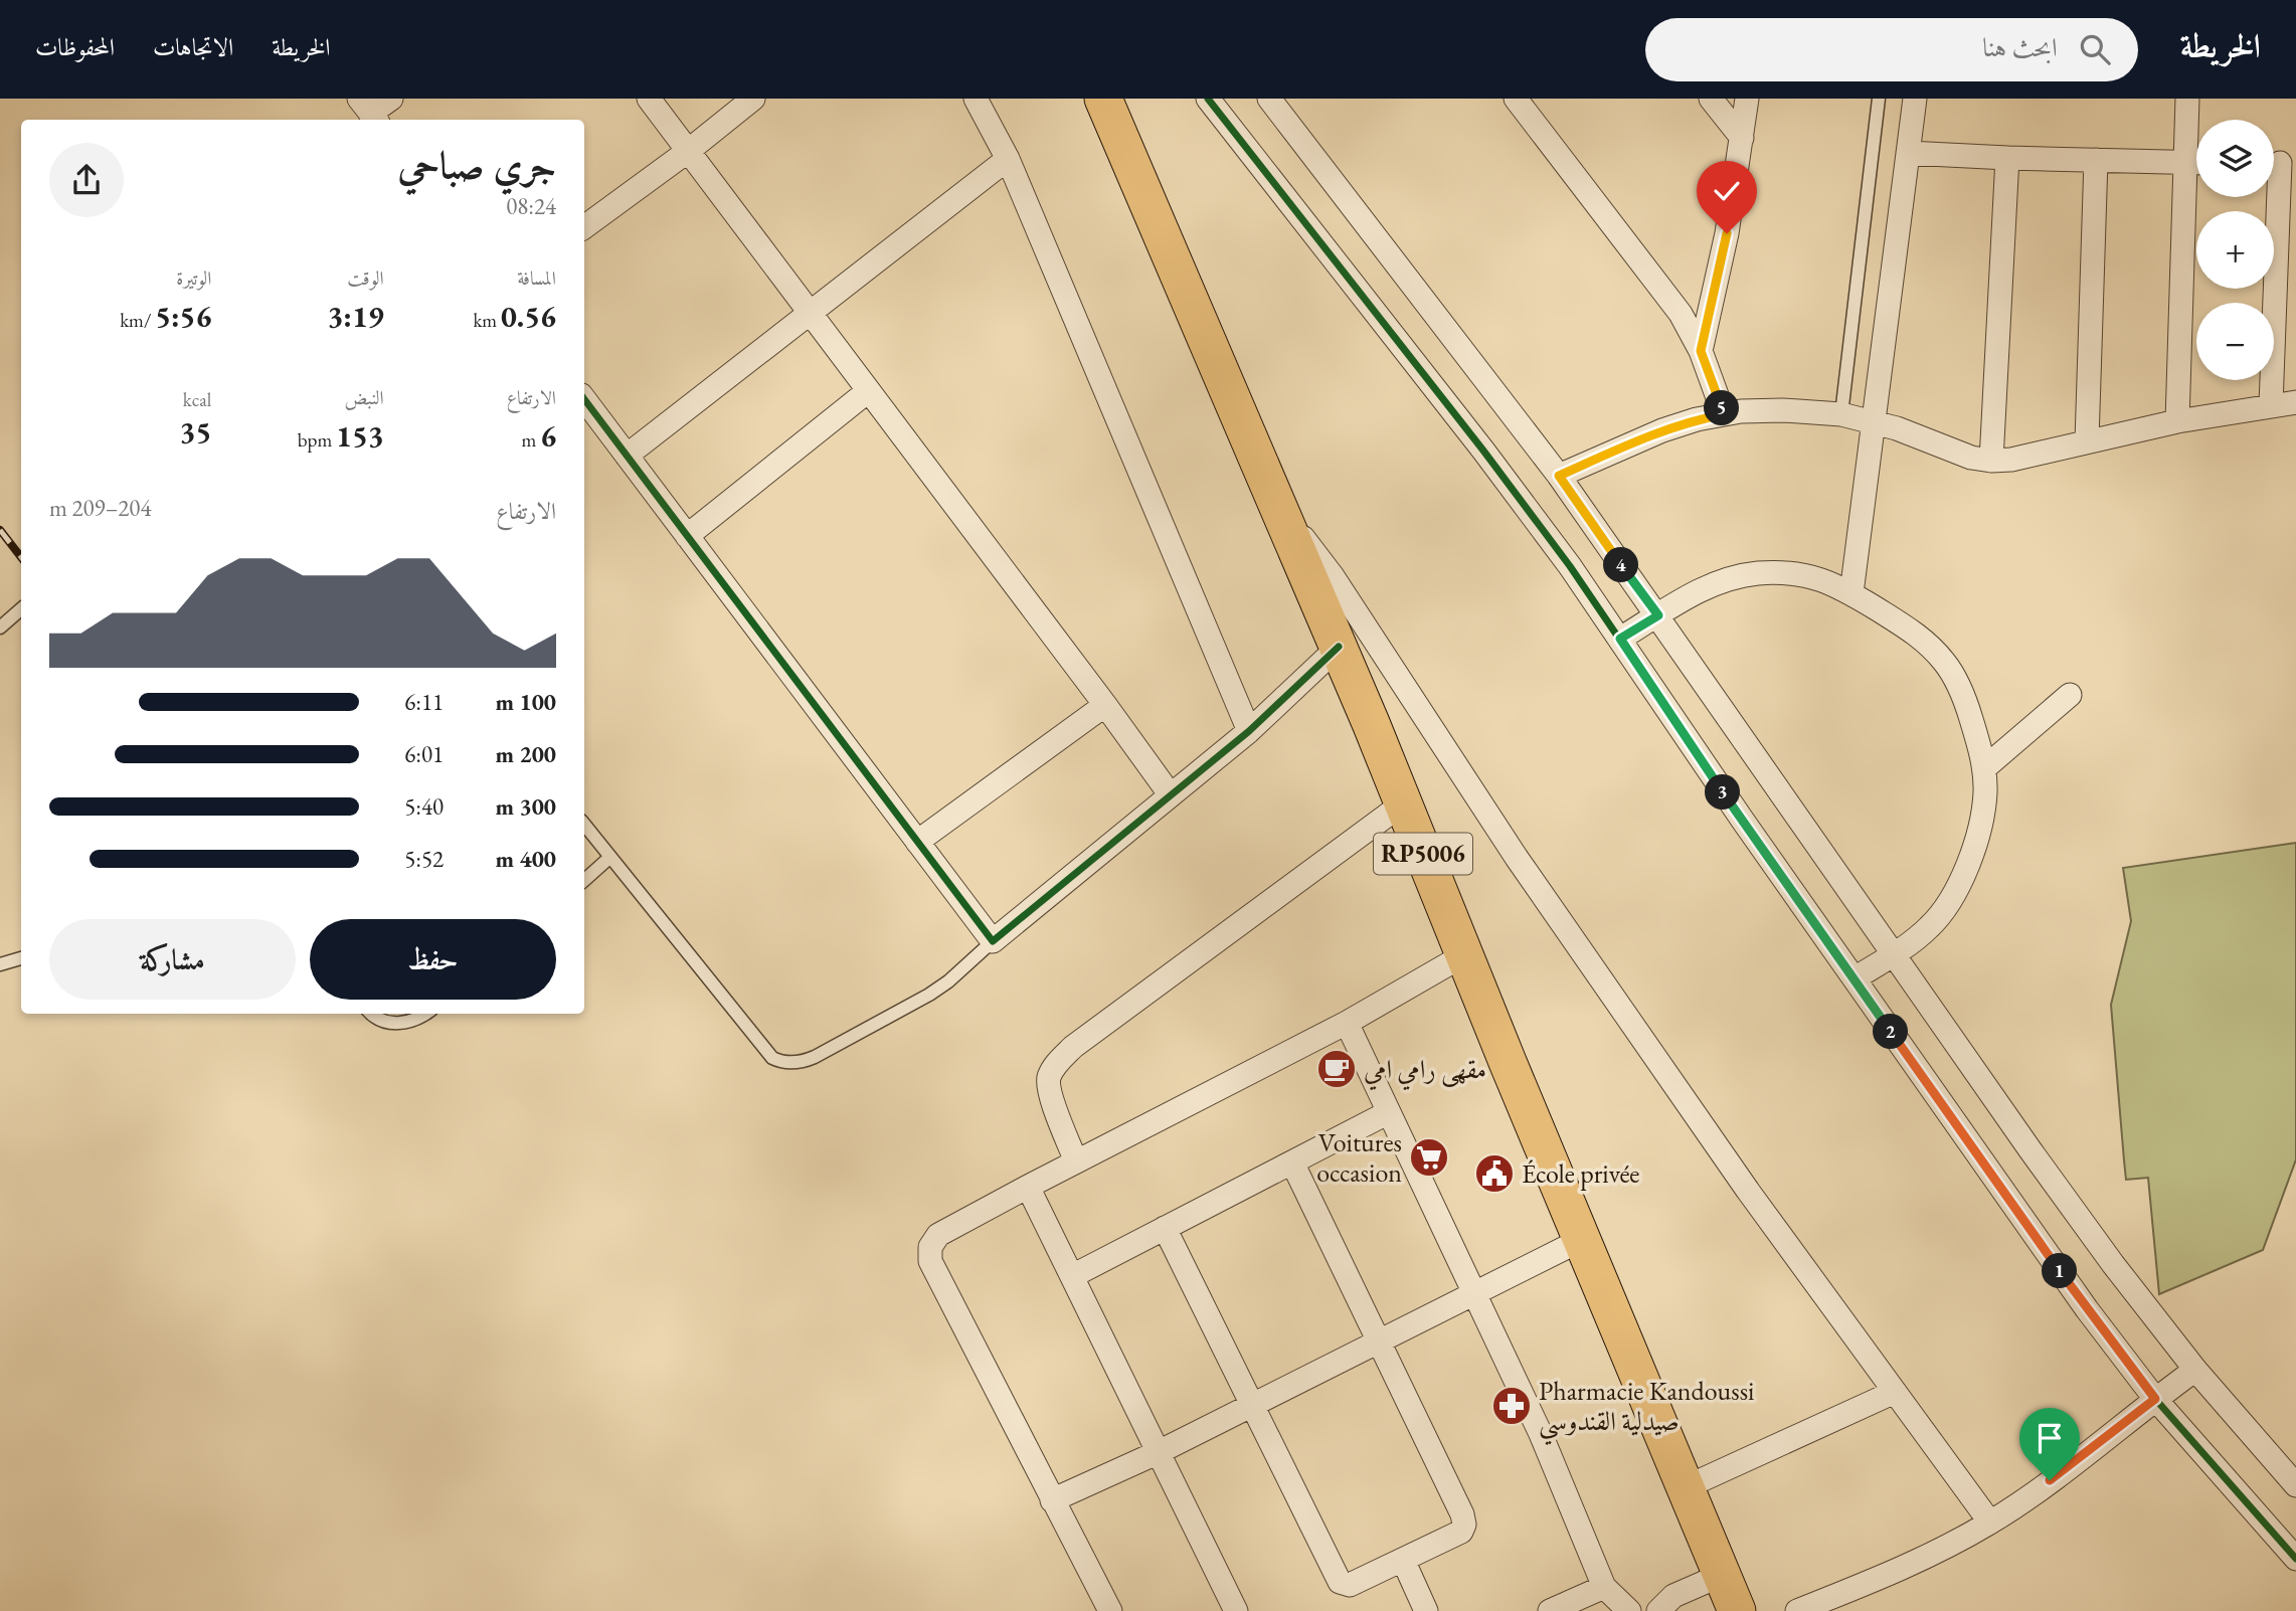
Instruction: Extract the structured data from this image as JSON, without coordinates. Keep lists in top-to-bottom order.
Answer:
{
  "streets": {
    "main road": ["RP5006"]
  },
  "places": {
    "cafe": ["مقهى رامي امي"],
    "supermarket": ["Voitures occasion"],
    "public building": ["École privée"],
    "pharmacy": ["Pharmacie Kandoussi صيدلية القندوسي"]
  },
  "page": {
    "header": "الخريطة",
    "search": "ابحث هنا",
    "nav": ["الخريطة", "الاتجاهات", "المحفوظات"],
    "map_buttons": ["+", "−"],
    "heading": ["جري صباحي", "08:24"],
    "stats": [
      ["المسافة", "0.56 km"],
      ["الوقت", "3:19"],
      ["الوتيرة", "5:56 /km"],
      ["الارتفاع", "6 m"],
      ["النبض", "153 bpm"],
      ["kcal", "35"]
    ],
    "pins": [
      "5",
      "4",
      "3",
      "2",
      "1"
    ],
    "chart": ["الارتفاع", "204–209 m"],
    "list": [
      {
        "name": "100 m",
        "note": "6:11"
      },
      {
        "name": "200 m",
        "note": "6:01"
      },
      {
        "name": "300 m",
        "note": "5:40"
      },
      {
        "name": "400 m",
        "note": "5:52"
      }
    ],
    "buttons": ["حفظ", "مشاركة"]
  }
}
